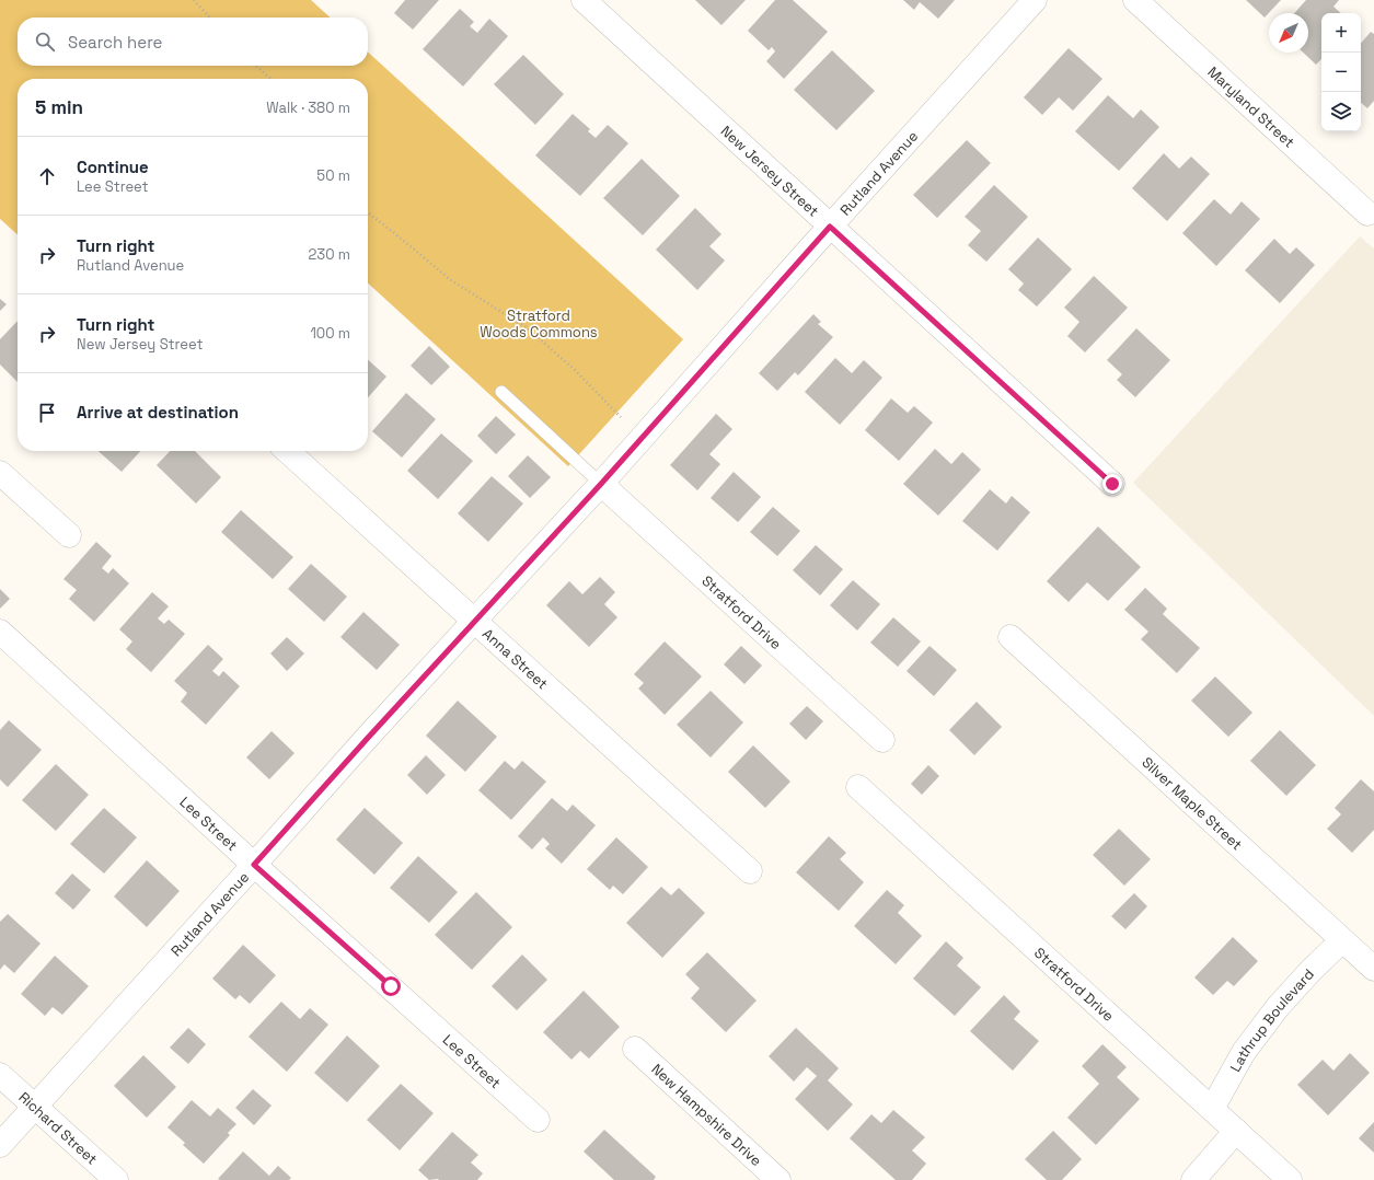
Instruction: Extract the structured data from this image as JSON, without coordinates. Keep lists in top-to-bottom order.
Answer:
{
  "streets": {
    "street": [
      "Maryland Street",
      "New Jersey Street",
      "Rutland Avenue",
      "Stratford Drive",
      "Anna Street",
      "Silver Maple Street",
      "Lee Street",
      "Lathrup Boulevard",
      "New Hampshire Drive",
      "Richard Street"
    ]
  },
  "crossings": [
    ["New Jersey Street", "Rutland Avenue"],
    ["Rutland Avenue", "Stratford Drive"],
    ["Rutland Avenue", "Anna Street"],
    ["Rutland Avenue", "Lee Street"],
    ["Rutland Avenue", "Richard Street"],
    ["Stratford Drive", "Lathrup Boulevard"],
    ["Silver Maple Street", "Lathrup Boulevard"]
  ],
  "parks": ["Stratford Woods Commons"],
  "north": "bottom left",
  "page": {
    "map_buttons": ["+", "−"],
    "search": "Search here",
    "heading": ["5 min", "Walk · 380 m"],
    "list": [
      ["Continue", "Lee Street", "50 m"],
      ["Turn right", "Rutland Avenue", "230 m"],
      ["Turn right", "New Jersey Street", "100 m"],
      "Arrive at destination"
    ]
  }
}
